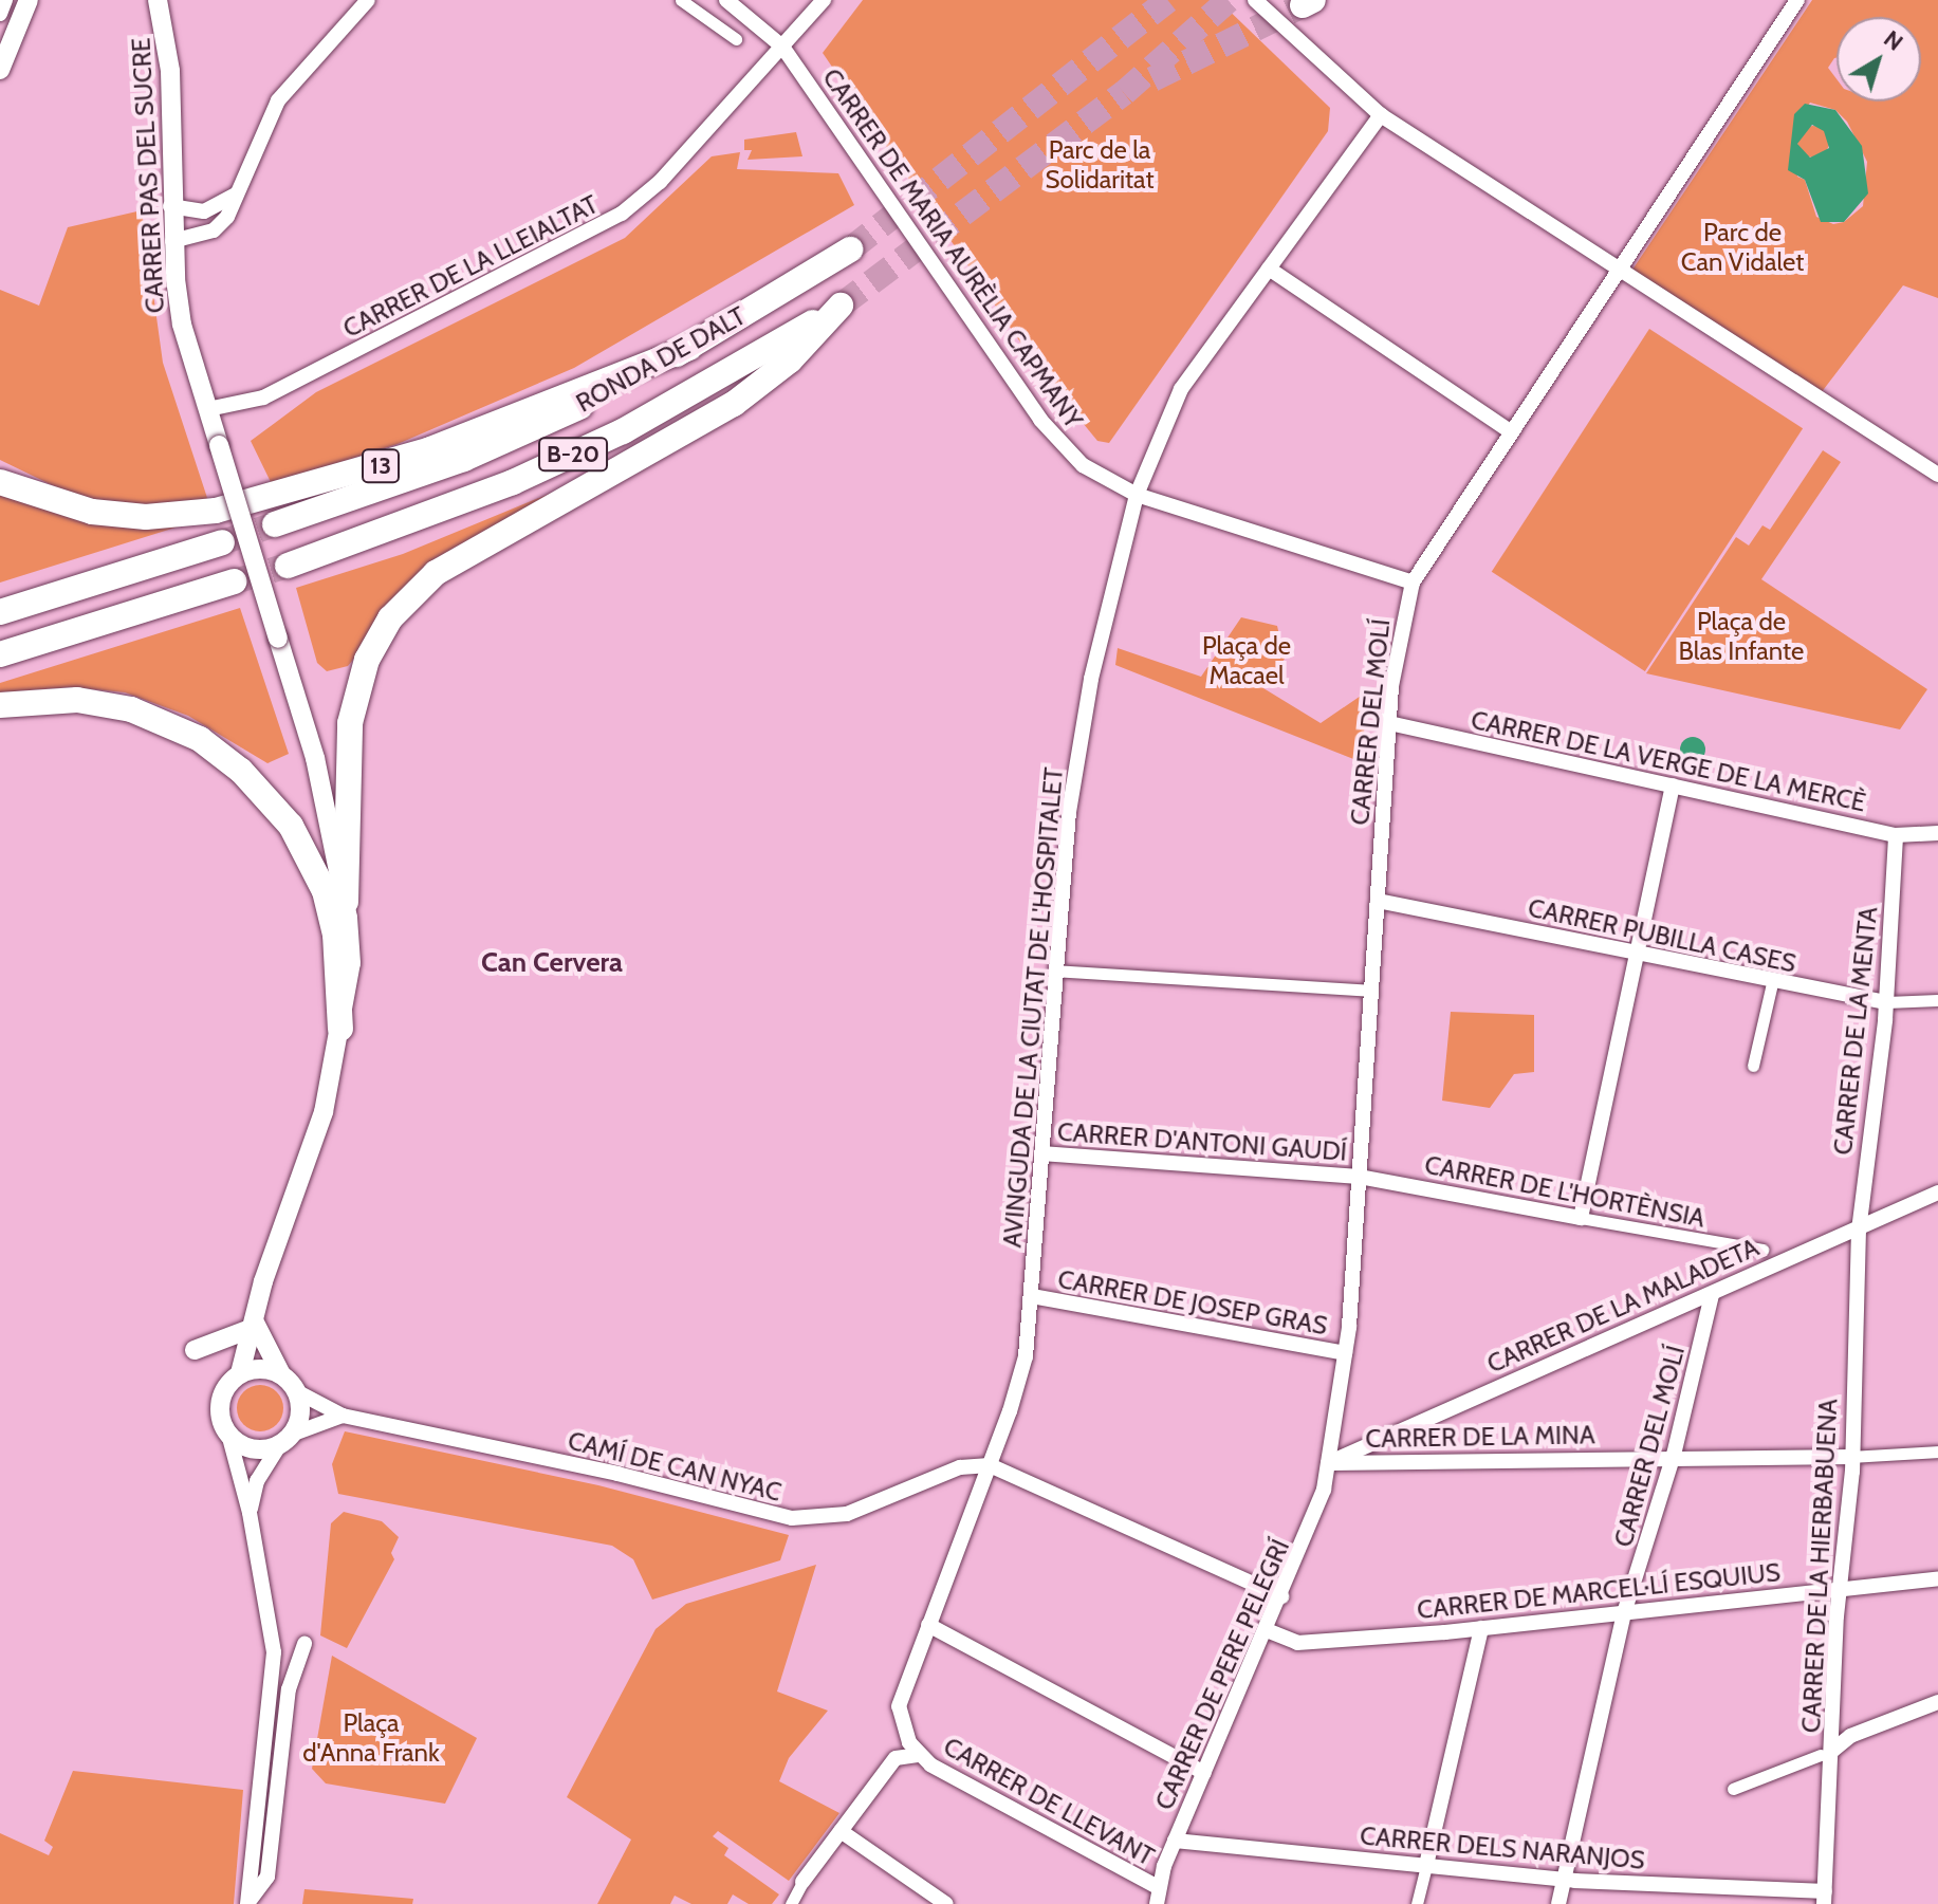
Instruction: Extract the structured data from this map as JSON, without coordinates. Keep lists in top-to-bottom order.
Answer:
{
  "streets": {
    "highway": ["RONDA DE DALT", "B-20", "13"],
    "street": [
      "CARRER PAS DEL SUCRE",
      "CARRER DE MARIA AURÈLIA CAPMANY",
      "CARRER DE LA LLEIALTAT",
      "CARRER DEL MOLÍ",
      "CARRER DE LA VERGE DE LA MERCÈ",
      "CARRER PUBILLA CASES",
      "AVINGUDA DE LA CIUTAT DE L'HOSPITALET",
      "CARRER DE LA MENTA",
      "CARRER D'ANTONI GAUDÍ",
      "CARRER DE L'HORTÈNSIA",
      "CARRER DE JOSEP GRAS",
      "CARRER DE LA MALADETA",
      "CARRER DE LA MINA",
      "CAMÍ DE CAN NYAC",
      "CARRER DE LA HIERBABUENA",
      "CARRER DE MARCEL·LÍ ESQUIUS",
      "CARRER DE PERE PELEGRÍ",
      "CARRER DE LLEVANT",
      "CARRER DELS NARANJOS"
    ]
  },
  "crossings": [
    ["CARRER PAS DEL SUCRE", "CARRER DE LA LLEIALTAT"],
    ["CARRER PAS DEL SUCRE", "RONDA DE DALT"],
    ["CARRER PAS DEL SUCRE", "CAMÍ DE CAN NYAC"],
    ["CARRER DE MARIA AURÈLIA CAPMANY", "CARRER DE LA LLEIALTAT"],
    ["CARRER DE MARIA AURÈLIA CAPMANY", "CARRER DEL MOLÍ"],
    ["CARRER DE MARIA AURÈLIA CAPMANY", "AVINGUDA DE LA CIUTAT DE L'HOSPITALET"],
    ["RONDA DE DALT", "13"],
    ["CARRER DEL MOLÍ", "CARRER DE LA VERGE DE LA MERCÈ"],
    ["CARRER DEL MOLÍ", "CARRER PUBILLA CASES"],
    ["CARRER DEL MOLÍ", "CARRER D'ANTONI GAUDÍ"],
    ["CARRER DEL MOLÍ", "CARRER DE L'HORTÈNSIA"],
    ["CARRER DEL MOLÍ", "CARRER DE JOSEP GRAS"],
    ["CARRER DEL MOLÍ", "CARRER DE LA MALADETA"],
    ["CARRER DEL MOLÍ", "CARRER DE LA MINA"],
    ["CARRER DEL MOLÍ", "CARRER DE MARCEL·LÍ ESQUIUS"],
    ["CARRER DEL MOLÍ", "CARRER DE PERE PELEGRÍ"],
    ["CARRER DEL MOLÍ", "CARRER DELS NARANJOS"],
    ["CARRER DE LA VERGE DE LA MERCÈ", "CARRER DE LA MENTA"],
    ["CARRER PUBILLA CASES", "CARRER DE LA MENTA"],
    ["AVINGUDA DE LA CIUTAT DE L'HOSPITALET", "CARRER D'ANTONI GAUDÍ"],
    ["AVINGUDA DE LA CIUTAT DE L'HOSPITALET", "CARRER DE JOSEP GRAS"],
    ["AVINGUDA DE LA CIUTAT DE L'HOSPITALET", "CAMÍ DE CAN NYAC"],
    ["AVINGUDA DE LA CIUTAT DE L'HOSPITALET", "CARRER DE LLEVANT"],
    ["CARRER DE LA MENTA", "CARRER DE LA MALADETA"],
    ["CARRER DE LA MENTA", "CARRER DE LA HIERBABUENA"],
    ["CARRER D'ANTONI GAUDÍ", "CARRER DE L'HORTÈNSIA"],
    ["CARRER DE LA MALADETA", "CARRER DE LA MINA"],
    ["CARRER DE LA MALADETA", "CARRER DE LA HIERBABUENA"],
    ["CARRER DE LA MALADETA", "CARRER DE PERE PELEGRÍ"],
    ["CARRER DE LA MINA", "CARRER DE LA HIERBABUENA"],
    ["CARRER DE LA MINA", "CARRER DE PERE PELEGRÍ"],
    ["CARRER DE LA HIERBABUENA", "CARRER DE MARCEL·LÍ ESQUIUS"],
    ["CARRER DE LA HIERBABUENA", "CARRER DELS NARANJOS"],
    ["CARRER DE MARCEL·LÍ ESQUIUS", "CARRER DE PERE PELEGRÍ"],
    ["CARRER DE PERE PELEGRÍ", "CARRER DE LLEVANT"],
    ["CARRER DE PERE PELEGRÍ", "CARRER DELS NARANJOS"]
  ],
  "districts": ["Can Cervera"],
  "parks": [
    "Parc de la Solidaritat",
    "Parc de Can Vidalet",
    "Plaça de Blas Infante",
    "Plaça de Macael",
    "Plaça d'Anna Frank"
  ],
  "north": "top right"
}
